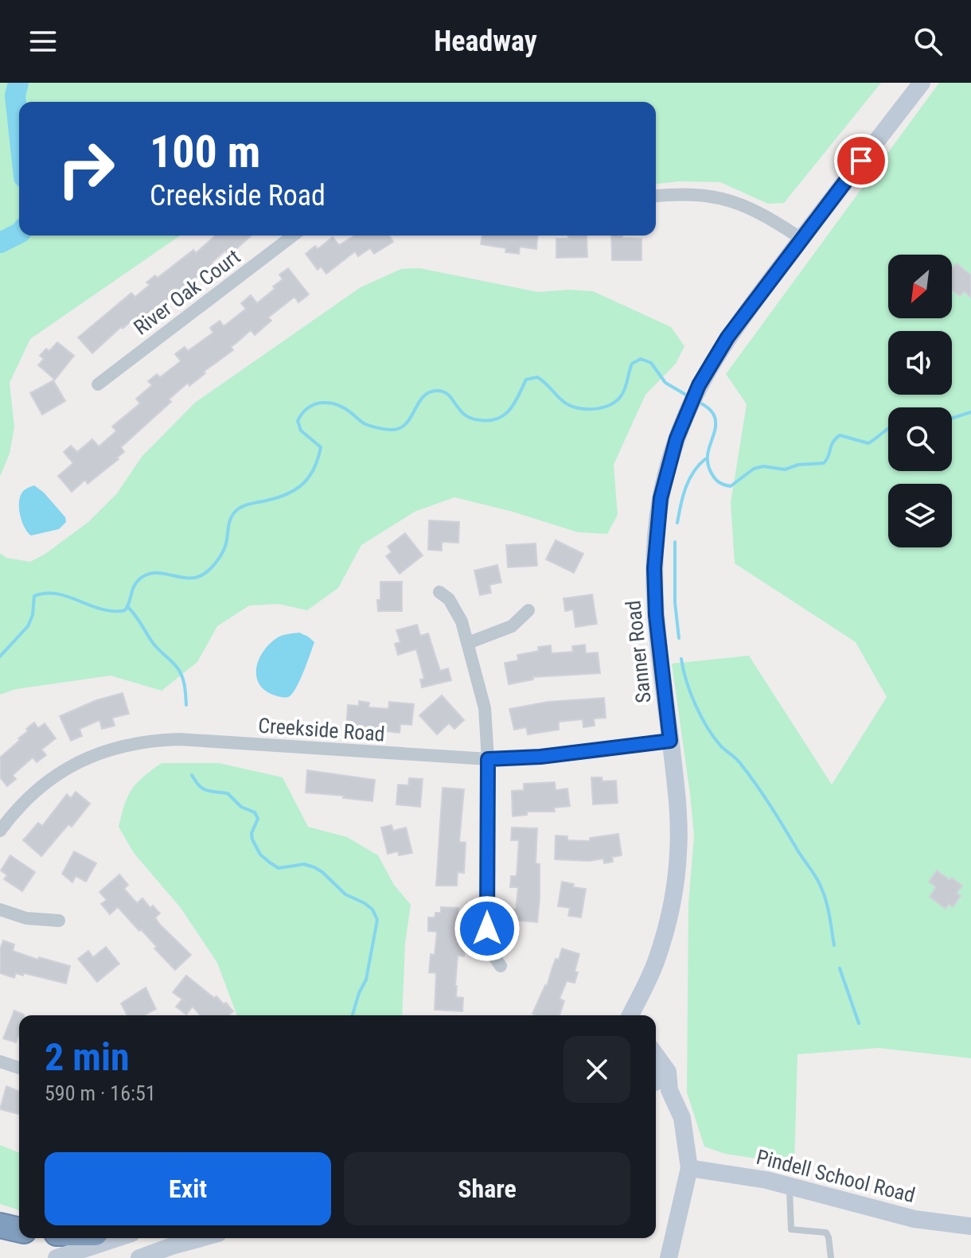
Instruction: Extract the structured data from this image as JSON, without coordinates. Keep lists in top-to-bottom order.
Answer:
{
  "streets": {
    "main road": ["Sanner Road", "Pindell School Road"],
    "street": ["River Oak Court", "Creekside Road"]
  },
  "crossings": [
    ["Sanner Road", "Creekside Road"]
  ],
  "north": "bottom left",
  "page": {
    "header": "Headway",
    "turn": ["100 m", "Creekside Road"],
    "heading": ["2 min", "590 m · 16:51"],
    "buttons": ["Exit", "Share"]
  }
}
